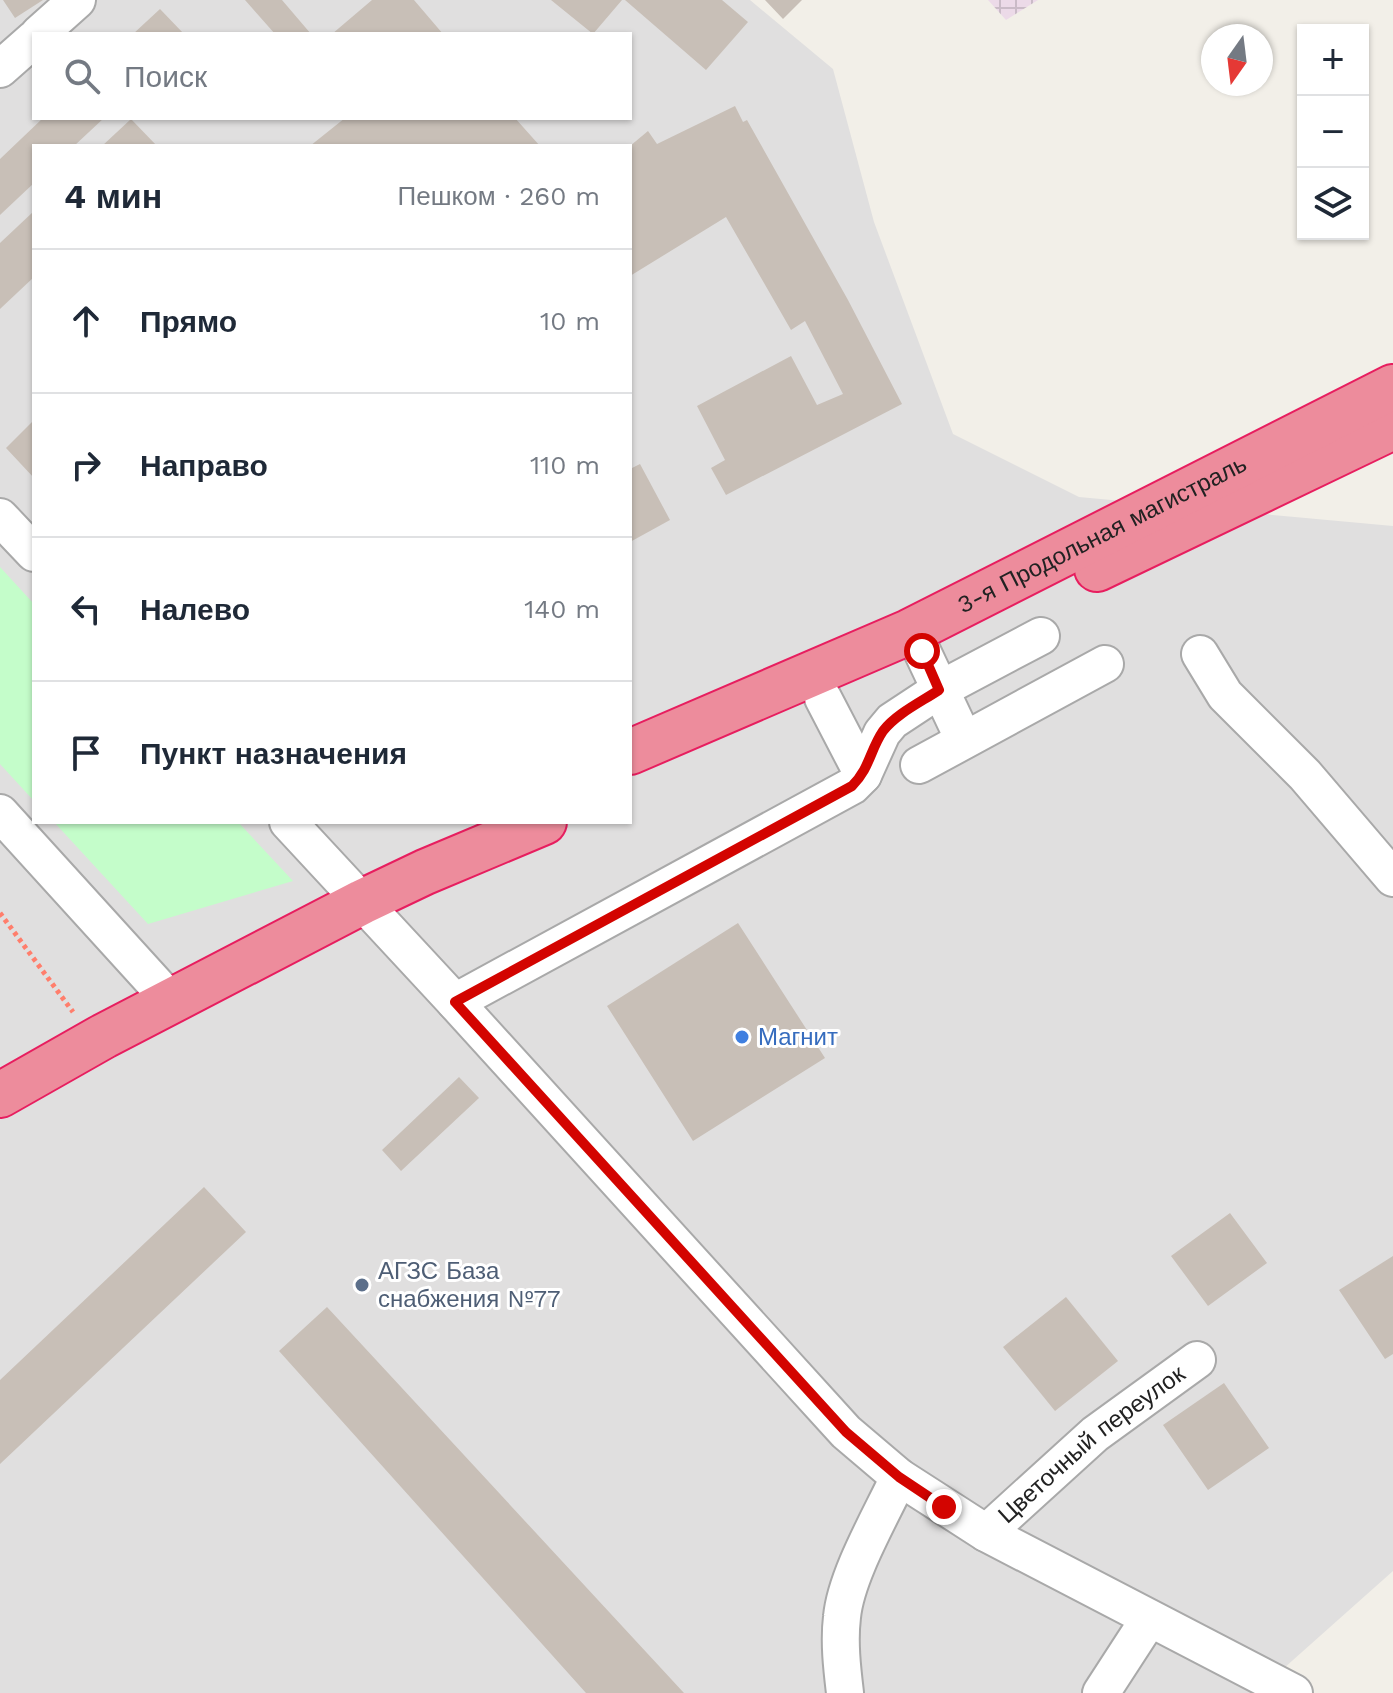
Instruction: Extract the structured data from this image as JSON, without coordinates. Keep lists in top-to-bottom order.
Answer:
{
  "streets": {
    "highway": ["3-я Продольная магистраль"],
    "street": ["Цветочный переулок"]
  },
  "places": ["Магнит", "АГЗС База снабжения №77"],
  "north": "bottom",
  "page": {
    "map_buttons": ["+", "−"],
    "search": "Поиск",
    "heading": ["4 мин", "Пешком · 260 m"],
    "list": [
      ["Прямо", "10 m"],
      ["Направо", "110 m"],
      ["Налево", "140 m"],
      "Пункт назначения"
    ]
  }
}
